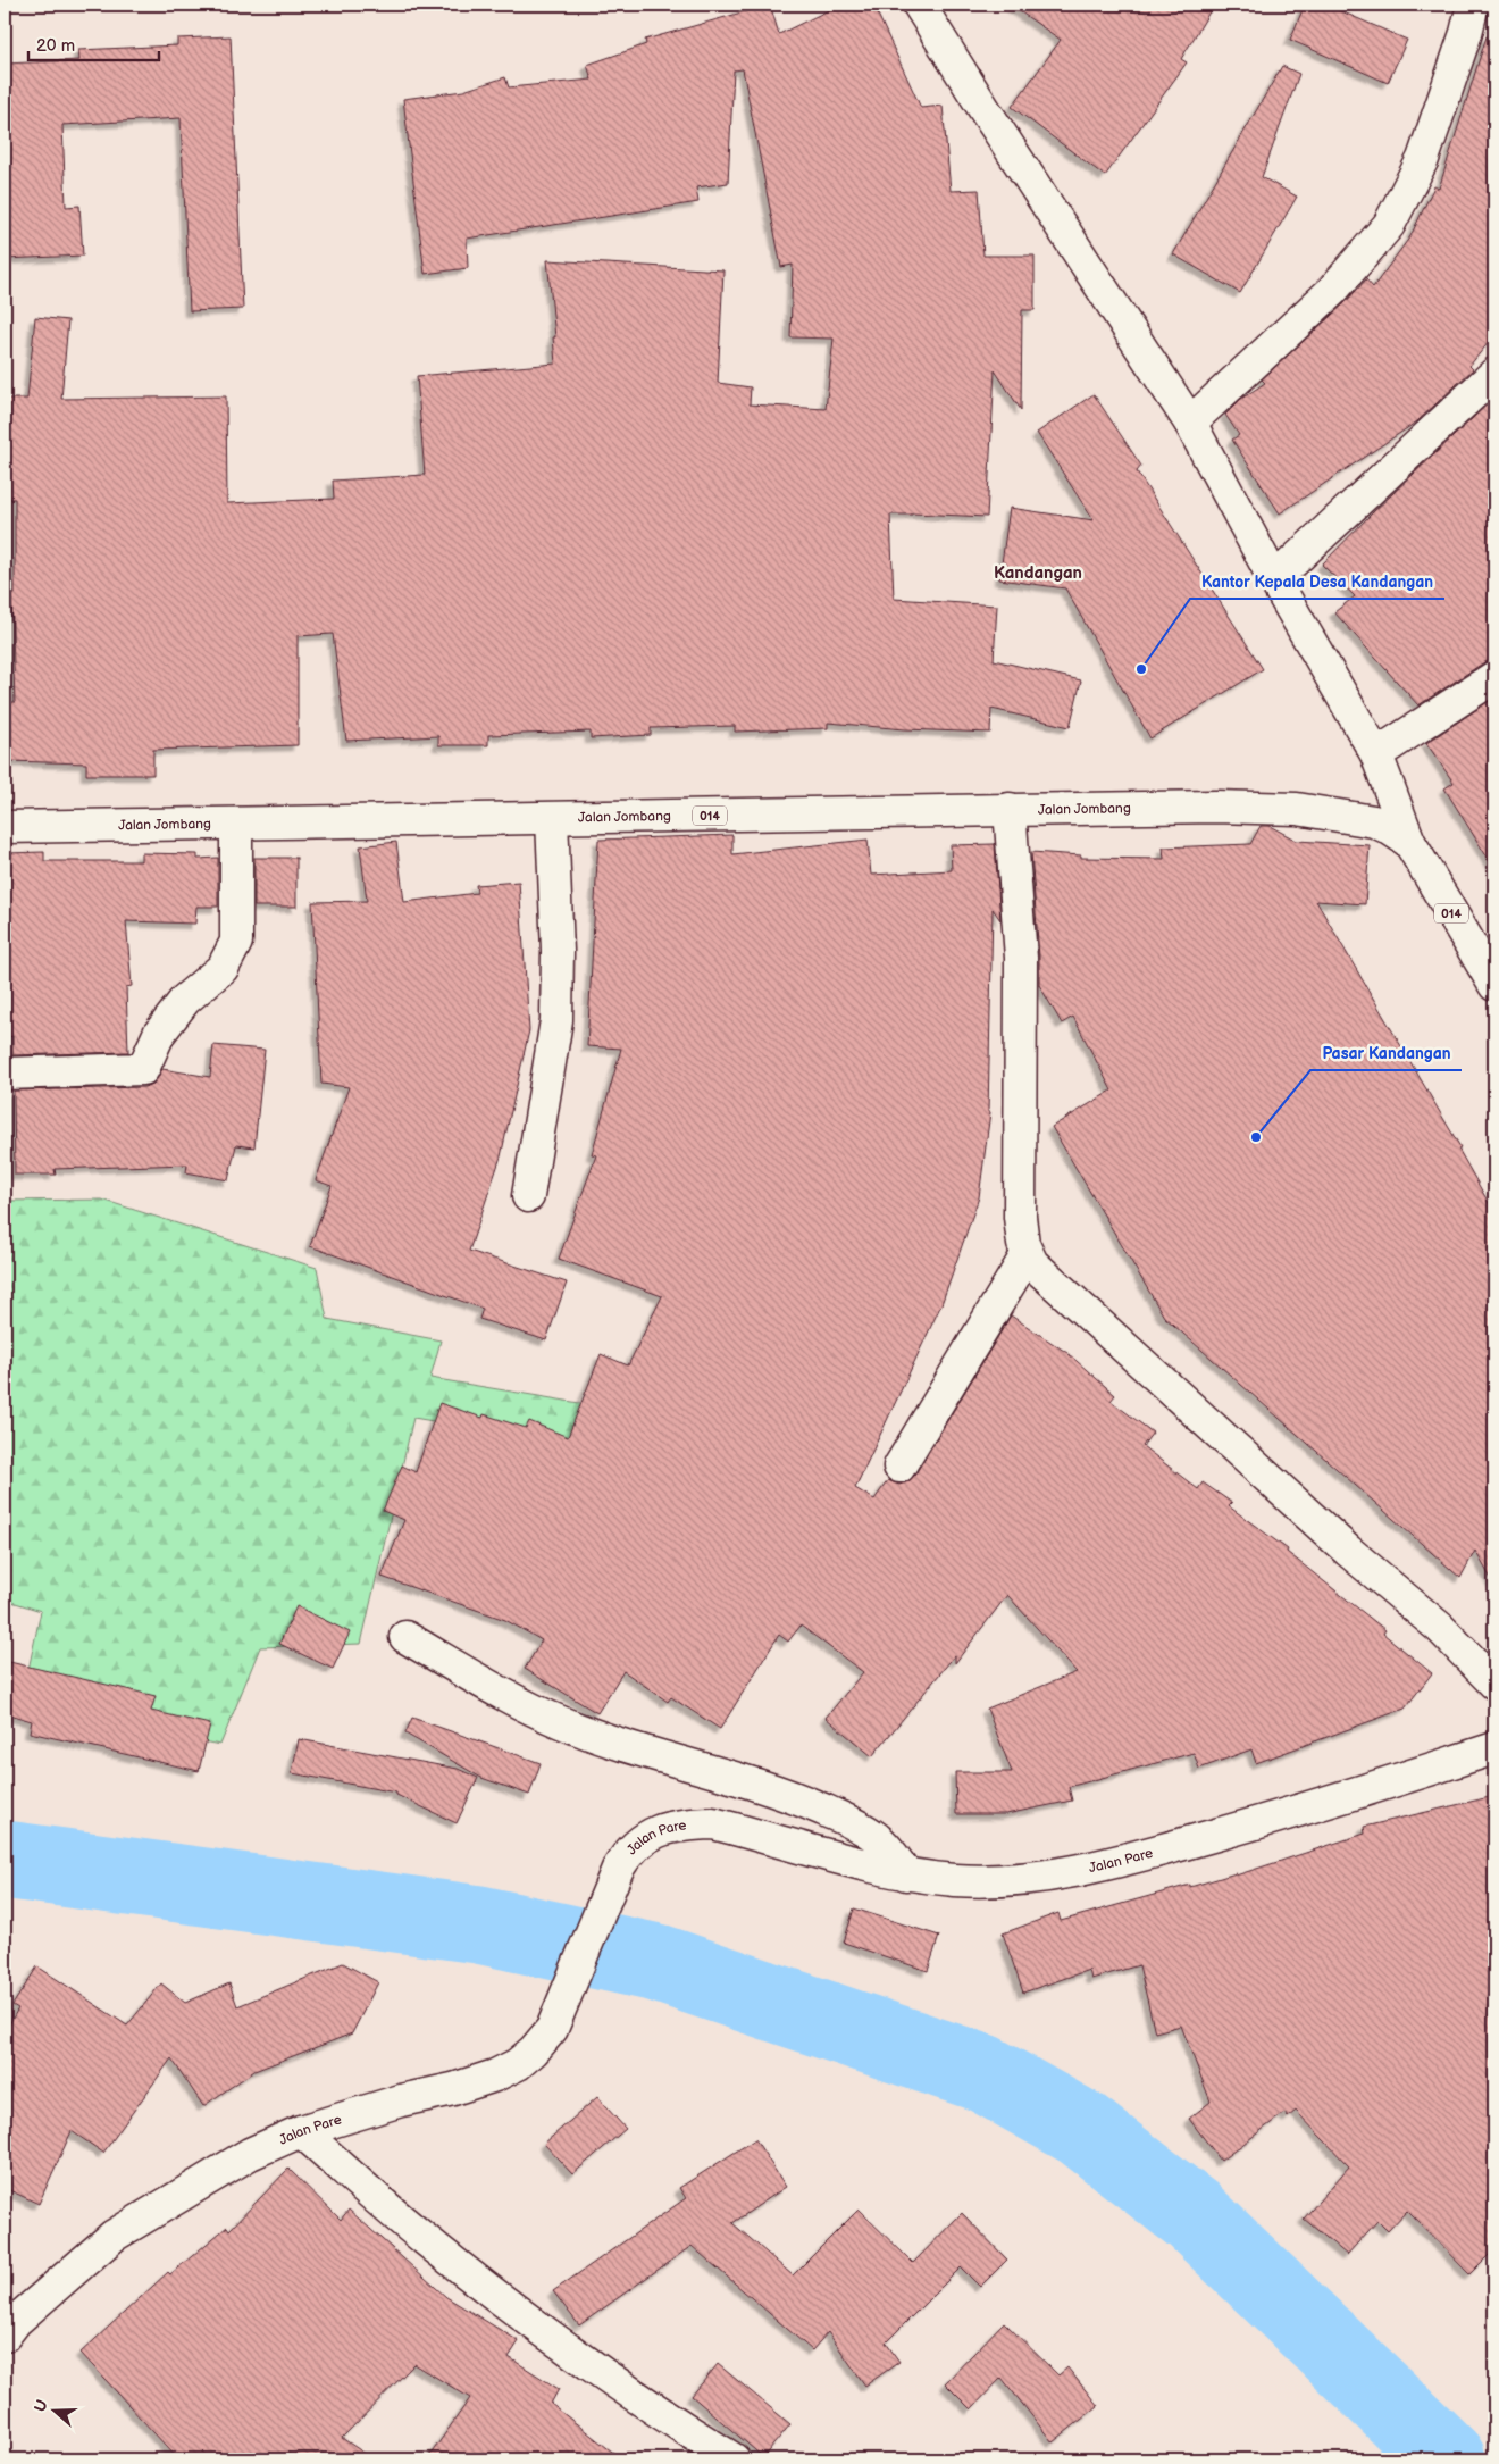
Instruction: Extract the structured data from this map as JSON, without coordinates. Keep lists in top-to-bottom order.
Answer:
{
  "streets": {
    "street": ["Jalan Jombang", "014", "Jalan Pare"]
  },
  "crossings": [
    ["Jalan Jombang", "014"]
  ],
  "districts": ["Kandangan"],
  "places": ["Kantor Kepala Desa Kandangan", "Pasar Kandangan"],
  "scale_bar": "20 m",
  "north": "left"
}
